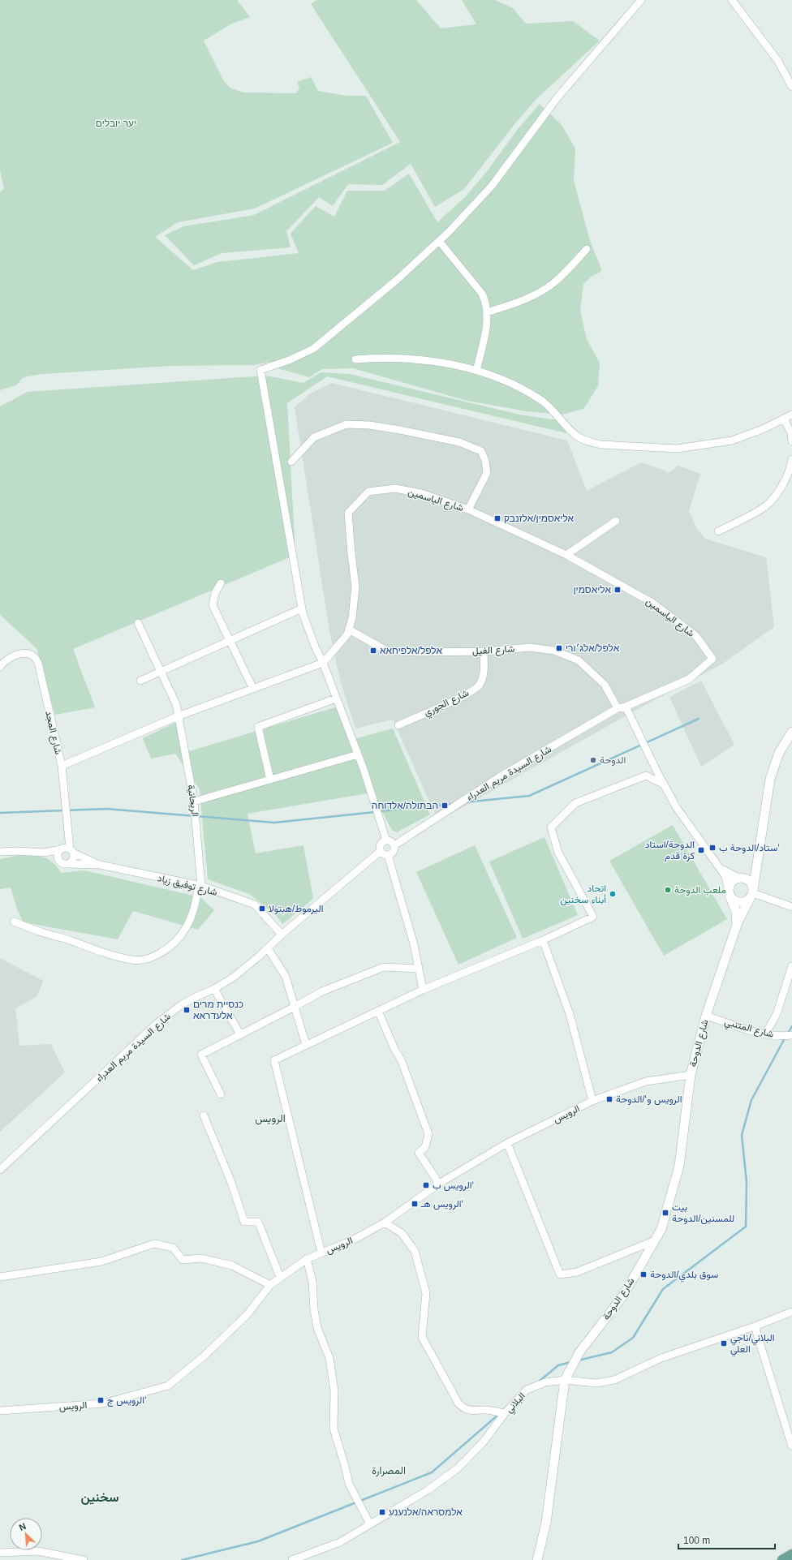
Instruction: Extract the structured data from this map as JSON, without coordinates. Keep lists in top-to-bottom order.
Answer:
{
  "streets": {
    "street": [
      "شارع الياسمين",
      "شارع الفيل",
      "شارع الجوري",
      "شارع المجد",
      "شارع السيدة مريم العدراء",
      "الريحانية",
      "شارع توفيق زياد",
      "شارع المتنبي",
      "شارع الدوحة",
      "الرويس",
      "البلاني"
    ]
  },
  "crossings": [
    ["شارع الياسمين", "شارع الفيل"],
    ["شارع الياسمين", "شارع السيدة مريم العدراء"],
    ["شارع الفيل", "شارع الجوري"],
    ["شارع الفيل", "شارع السيدة مريم العدراء"],
    ["شارع السيدة مريم العدراء", "شارع توفيق زياد"],
    ["الريحانية", "شارع توفيق زياد"],
    ["شارع المتنبي", "شارع الدوحة"],
    ["شارع الدوحة", "الرويس"],
    ["شارع الدوحة", "البلاني"]
  ],
  "districts": ["الرويس", "المصرارة", "سخنين"],
  "parks": ["יער יובלים"],
  "places": {
    "transit": [
      "אליאסמין/אלזנבק",
      "אליאסמין",
      "אלפל/אלג׳ורי",
      "אלפל/אלפיחאא",
      "הבתולה/אלדוחה",
      "ستاد/الدوحة ب‘",
      "الدوحة/استاد كرة قدم",
      "اليرموط/هبتولا",
      "כנסיית מרים אלעדראא",
      "الرويس و‘/الدوحة",
      "الرويس ب‘",
      "الرويس هـ‘",
      "بيت للمسنين/الدوحة",
      "سوق بلدي/الدوحة",
      "البلاني/ناجي العلي",
      "الرويس ج‘",
      "אלמסראה/אלנענע"
    ],
    "other": ["الدوحة", "ملعب الدوحة", "اتحاد أبناء سخنين"]
  },
  "scale_bar": "100 m",
  "north": "top left"
}
